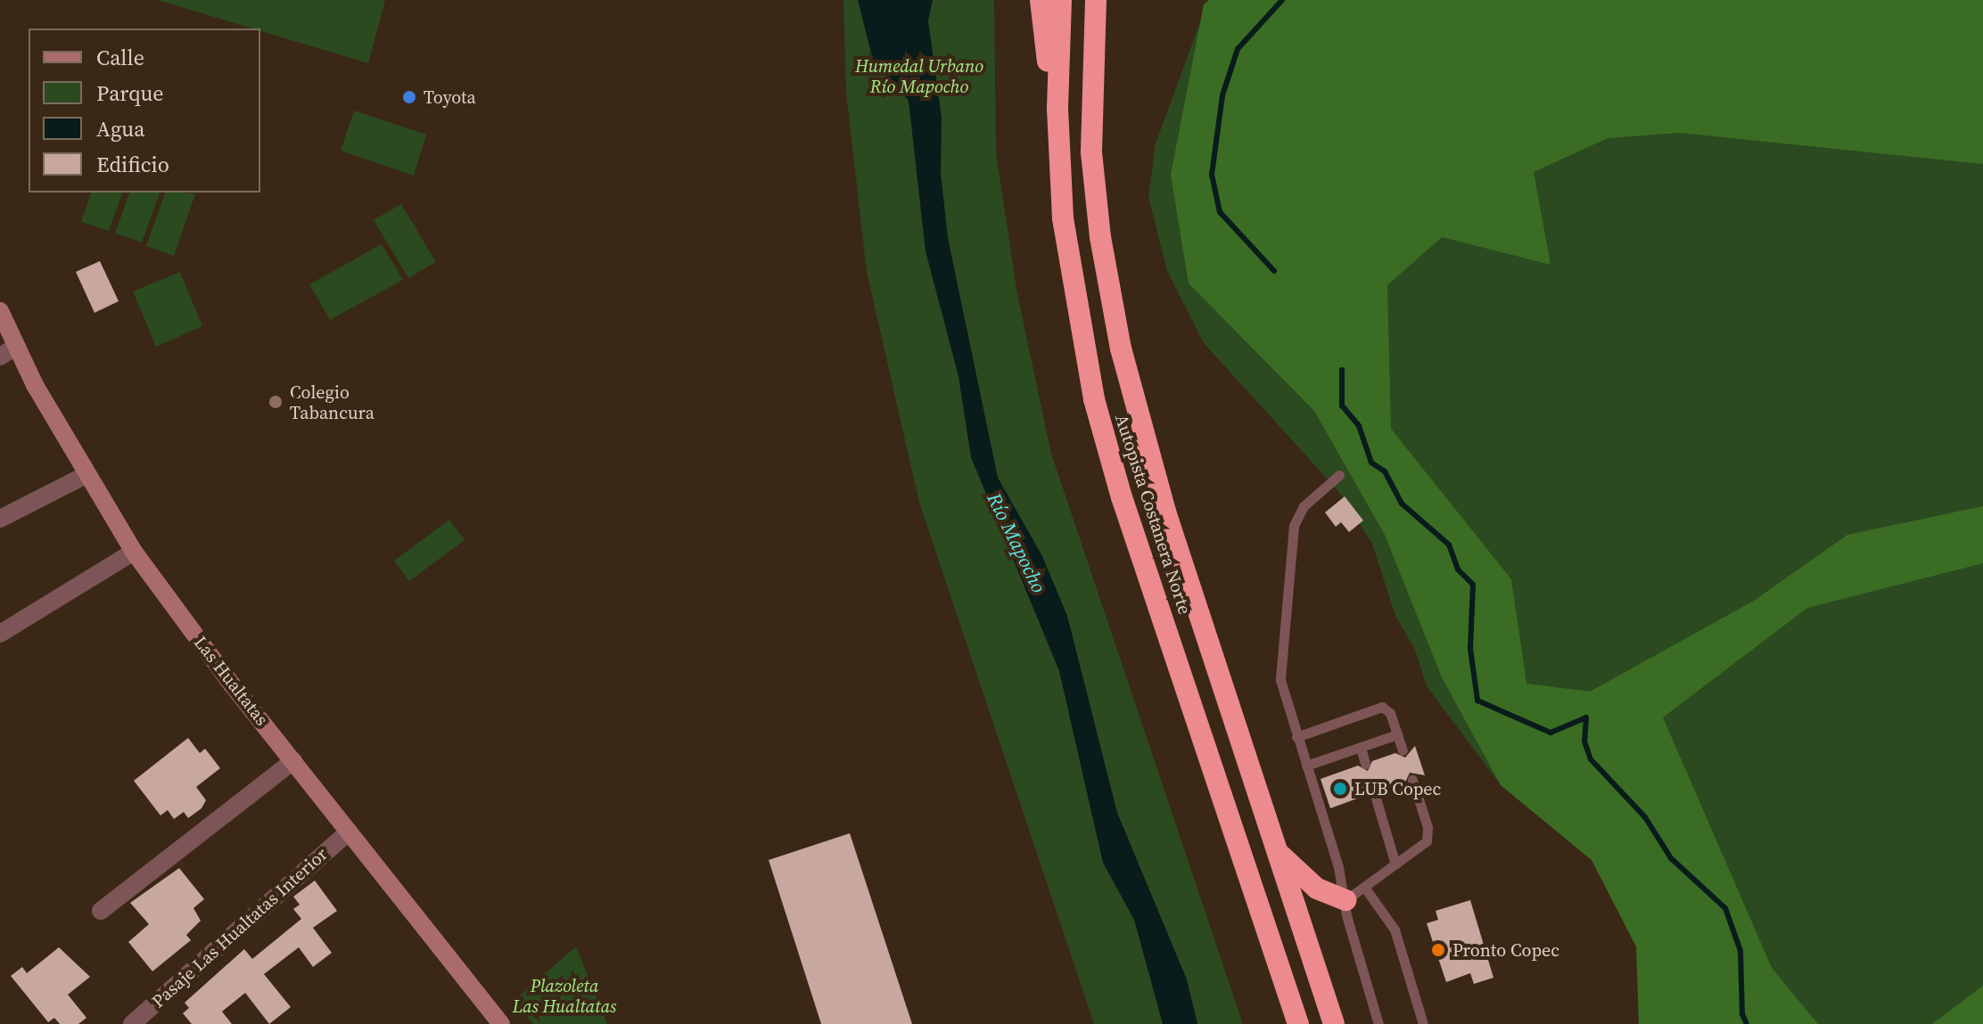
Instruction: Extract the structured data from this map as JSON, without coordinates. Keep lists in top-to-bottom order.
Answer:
{
  "streets": {
    "highway": ["Autopista Costanera Norte"],
    "street": ["Las Hualtatas", "Pasaje Las Hualtatas Interior"]
  },
  "crossings": [
    ["Las Hualtatas", "Pasaje Las Hualtatas Interior"]
  ],
  "water": ["Río Mapocho"],
  "parks": ["Humedal Urbano Río Mapocho", "Plazoleta Las Hualtatas"],
  "places": [
    "Toyota",
    "Colegio Tabancura",
    "LUB Copec",
    "Pronto Copec"
  ],
  "legend": [
    "Calle",
    "Parque",
    "Agua",
    "Edificio"
  ]
}
